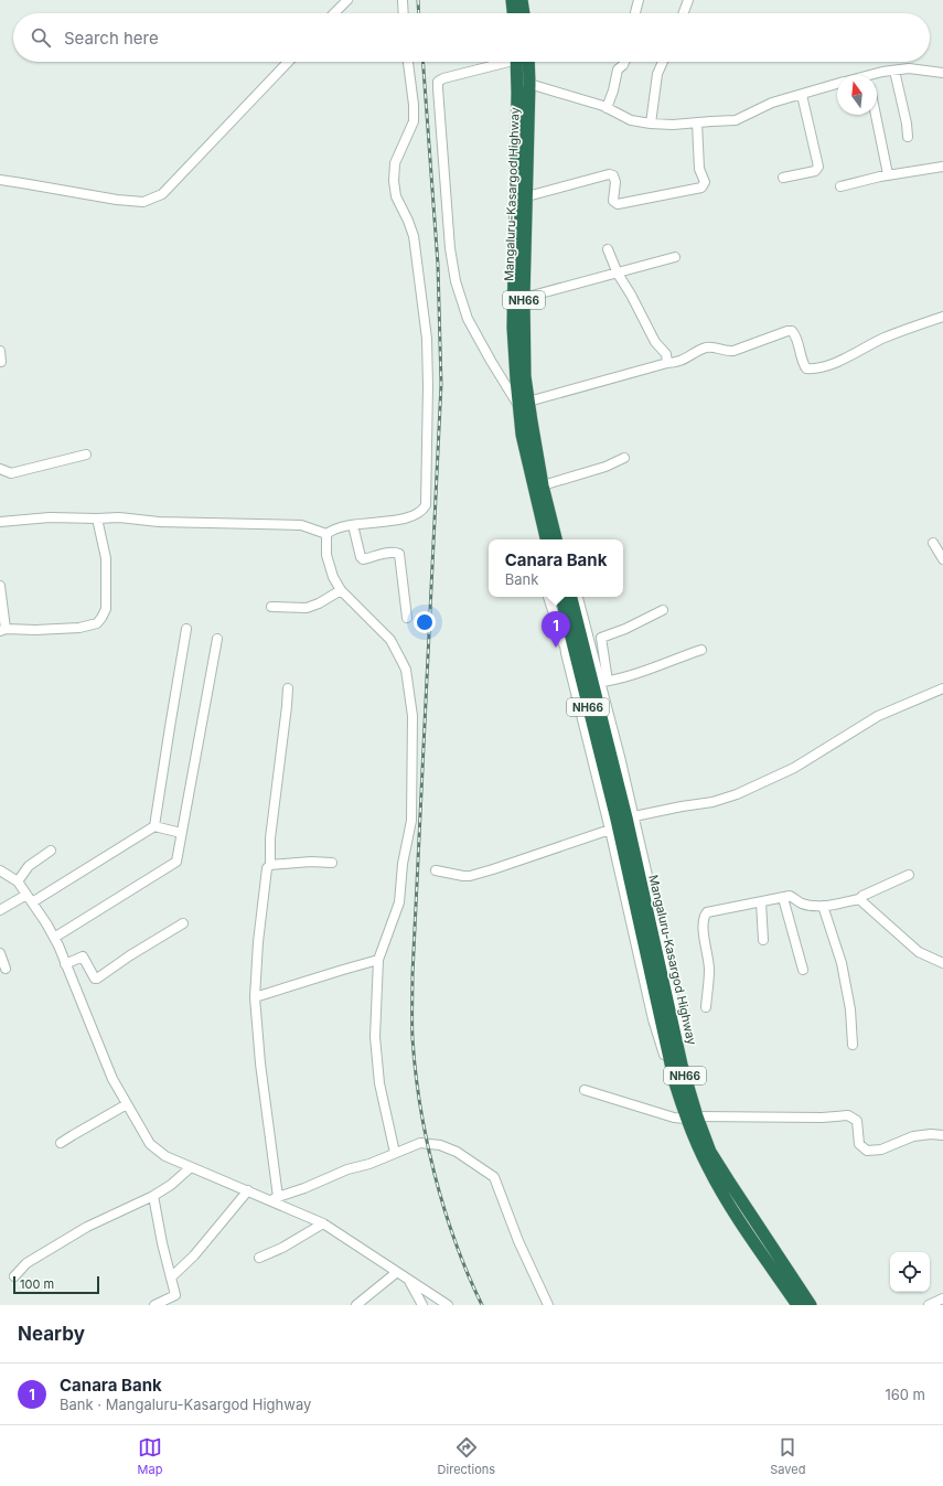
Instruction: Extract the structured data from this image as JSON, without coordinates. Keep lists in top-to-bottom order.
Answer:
{
  "streets": {
    "highway": ["Mangaluru-Kasargod Highway", "NH66"]
  },
  "scale_bar": "100 m",
  "north": "top",
  "page": {
    "search": "Search here",
    "popup": ["Canara Bank", "Bank"],
    "pins": "1",
    "scale": "100 m",
    "heading": "Nearby",
    "list": [
      {
        "mark": "1",
        "name": "Canara Bank",
        "note": "Bank · Mangaluru-Kasargod Highway",
        "value": "160 m"
      }
    ],
    "nav": ["Map", "Directions", "Saved"]
  }
}
